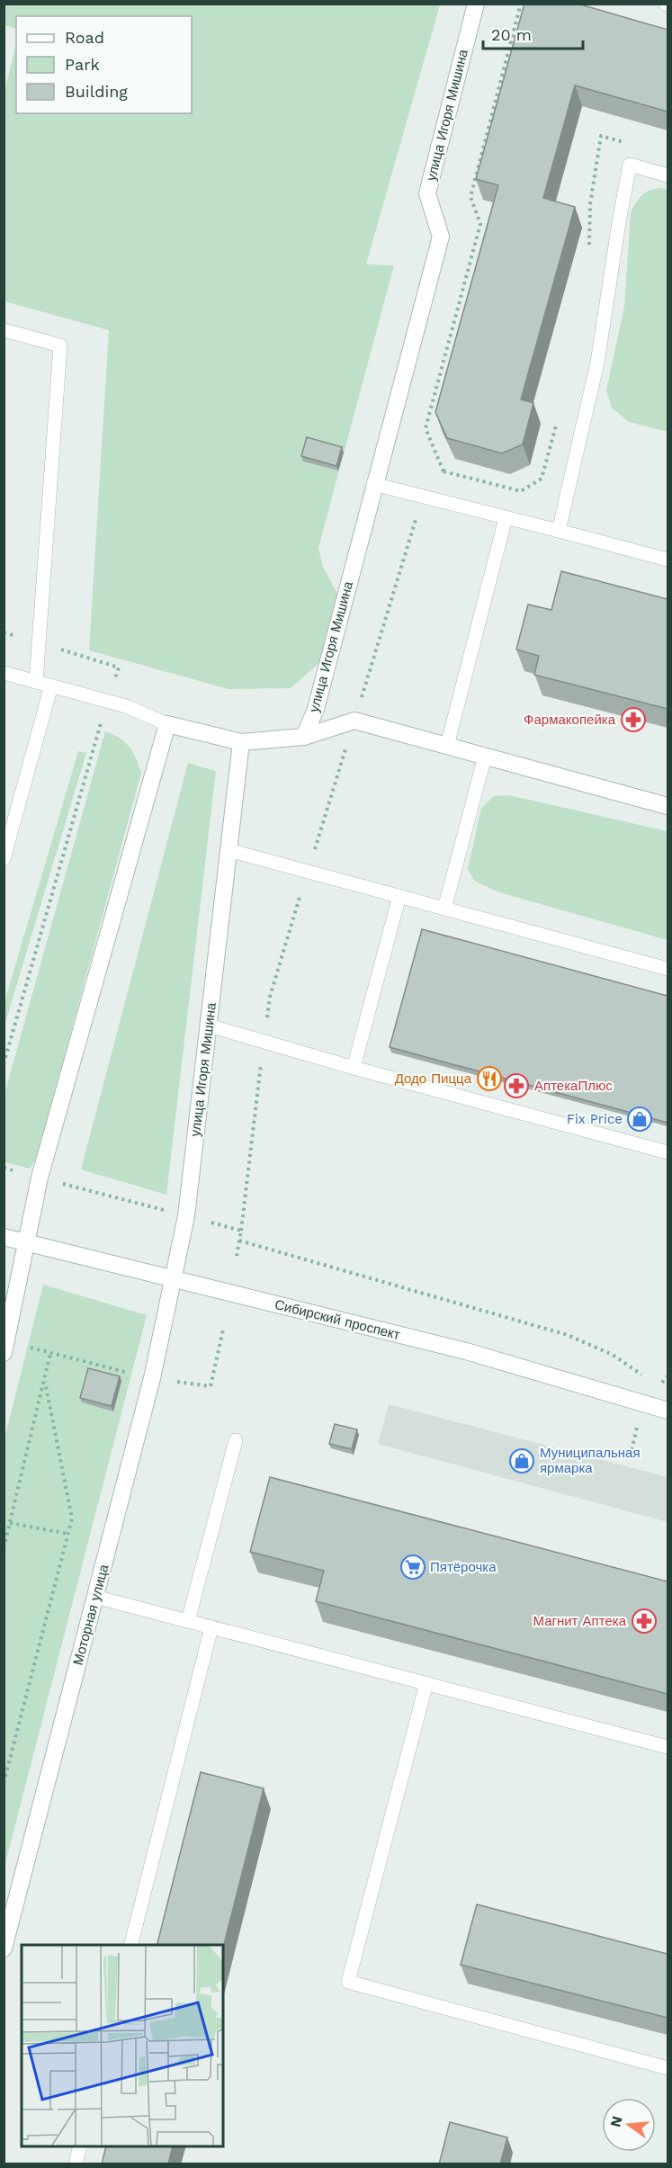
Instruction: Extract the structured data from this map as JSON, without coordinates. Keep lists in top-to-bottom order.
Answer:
{
  "streets": {
    "street": ["улица Игоря Мишина", "Сибирский проспект", "Моторная улица"]
  },
  "crossings": [
    ["улица Игоря Мишина", "Сибирский проспект"],
    ["улица Игоря Мишина", "Моторная улица"],
    ["Сибирский проспект", "Моторная улица"]
  ],
  "places": {
    "pharmacy": ["Фармакопейка", "АптекаПлюс", "Магнит Аптека"],
    "restaurant": ["Додо Пицца"],
    "shop": ["Fix Price", "Муниципальная ярмарка"],
    "supermarket": ["Пятёрочка"]
  },
  "legend": ["Road", "Park", "Building"],
  "scale_bar": "20 m",
  "north": "left"
}
